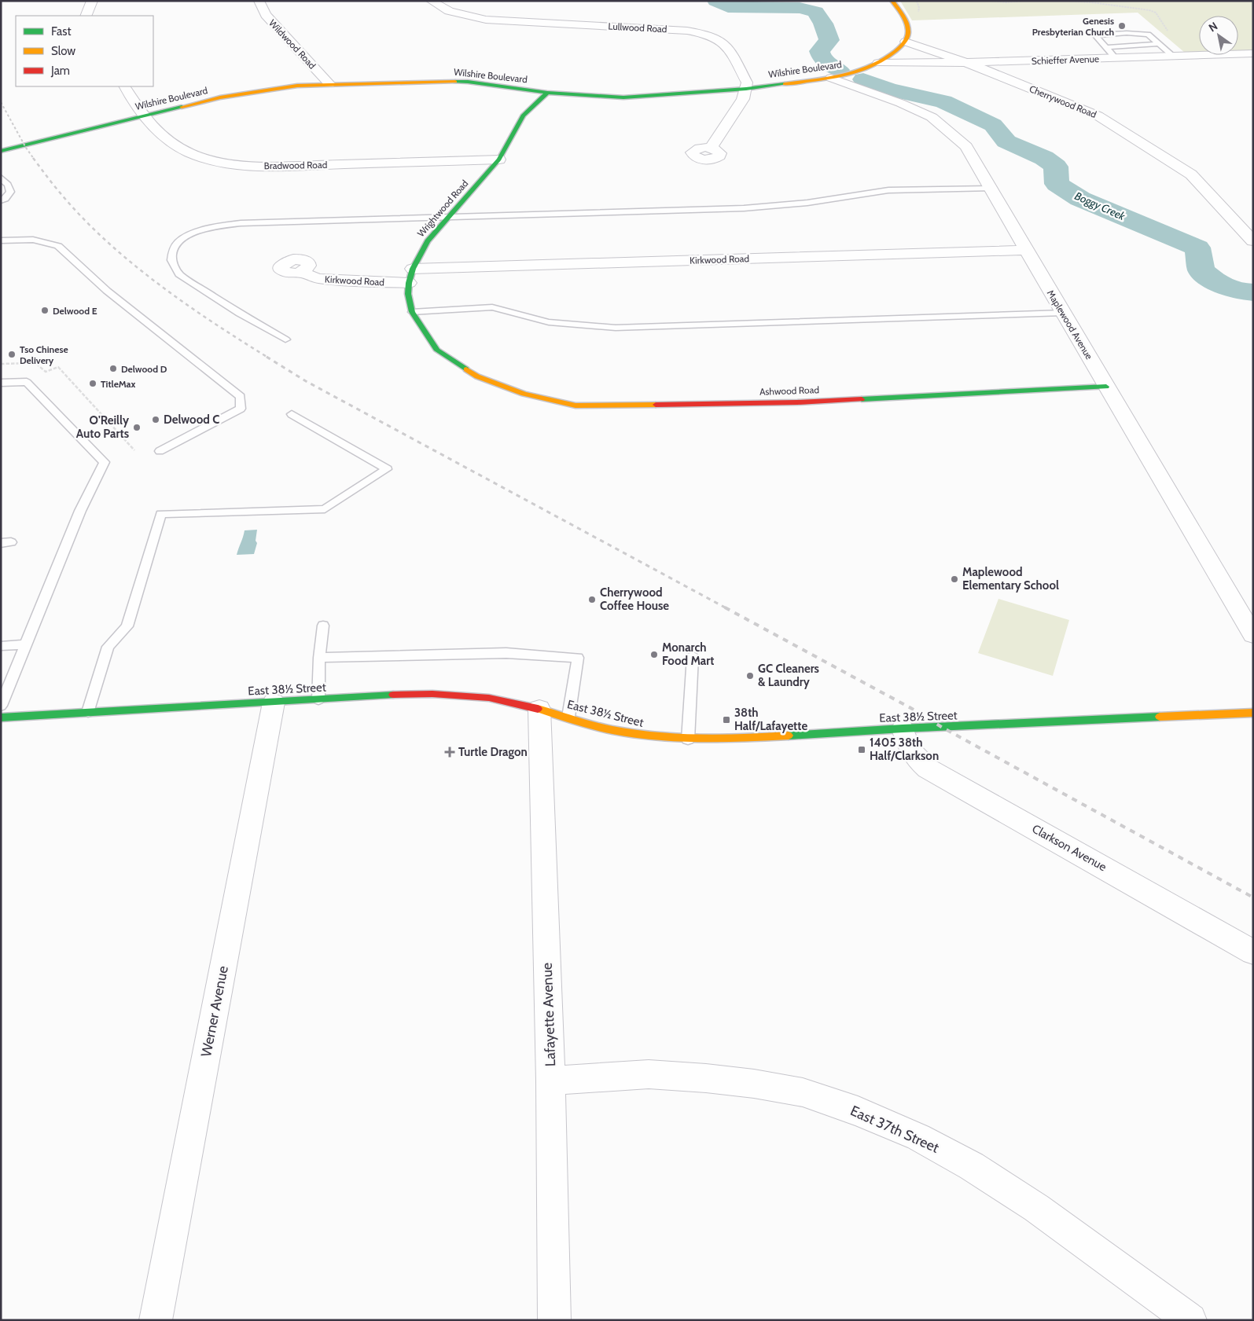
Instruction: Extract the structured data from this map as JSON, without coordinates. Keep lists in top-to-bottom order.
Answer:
{
  "streets": {
    "street": [
      "Lullwood Road",
      "Wildwood Road",
      "Schieffer Avenue",
      "Wilshire Boulevard",
      "Cherrywood Road",
      "Bradwood Road",
      "Wrightwood Road",
      "Kirkwood Road",
      "Maplewood Avenue",
      "Ashwood Road",
      "East 38½ Street",
      "Clarkson Avenue",
      "Werner Avenue",
      "Lafayette Avenue",
      "East 37th Street"
    ]
  },
  "crossings": [
    ["Lullwood Road", "Wilshire Boulevard"],
    ["Wildwood Road", "Wilshire Boulevard"],
    ["Schieffer Avenue", "Wilshire Boulevard"],
    ["Schieffer Avenue", "Cherrywood Road"],
    ["Wilshire Boulevard", "Cherrywood Road"],
    ["Wilshire Boulevard", "Bradwood Road"],
    ["Wilshire Boulevard", "Wrightwood Road"],
    ["Wilshire Boulevard", "Maplewood Avenue"],
    ["Bradwood Road", "Wrightwood Road"],
    ["Wrightwood Road", "Kirkwood Road"],
    ["Kirkwood Road", "Maplewood Avenue"],
    ["Maplewood Avenue", "Ashwood Road"],
    ["East 38½ Street", "Clarkson Avenue"],
    ["East 38½ Street", "Werner Avenue"],
    ["East 38½ Street", "Lafayette Avenue"],
    ["Lafayette Avenue", "East 37th Street"]
  ],
  "water": ["Boggy Creek"],
  "places": {
    "other": [
      "Genesis Presbyterian Church",
      "Delwood E",
      "Tso Chinese Delivery",
      "Delwood D",
      "TitleMax",
      "Delwood C",
      "O'Reilly Auto Parts",
      "Maplewood Elementary School",
      "Cherrywood Coffee House",
      "Monarch Food Mart",
      "GC Cleaners & Laundry"
    ],
    "transit": ["38th Half/Lafayette", "1405 38th Half/Clarkson"],
    "health": ["Turtle Dragon"]
  },
  "legend": ["Fast", "Slow", "Jam"],
  "north": "top left"
}
